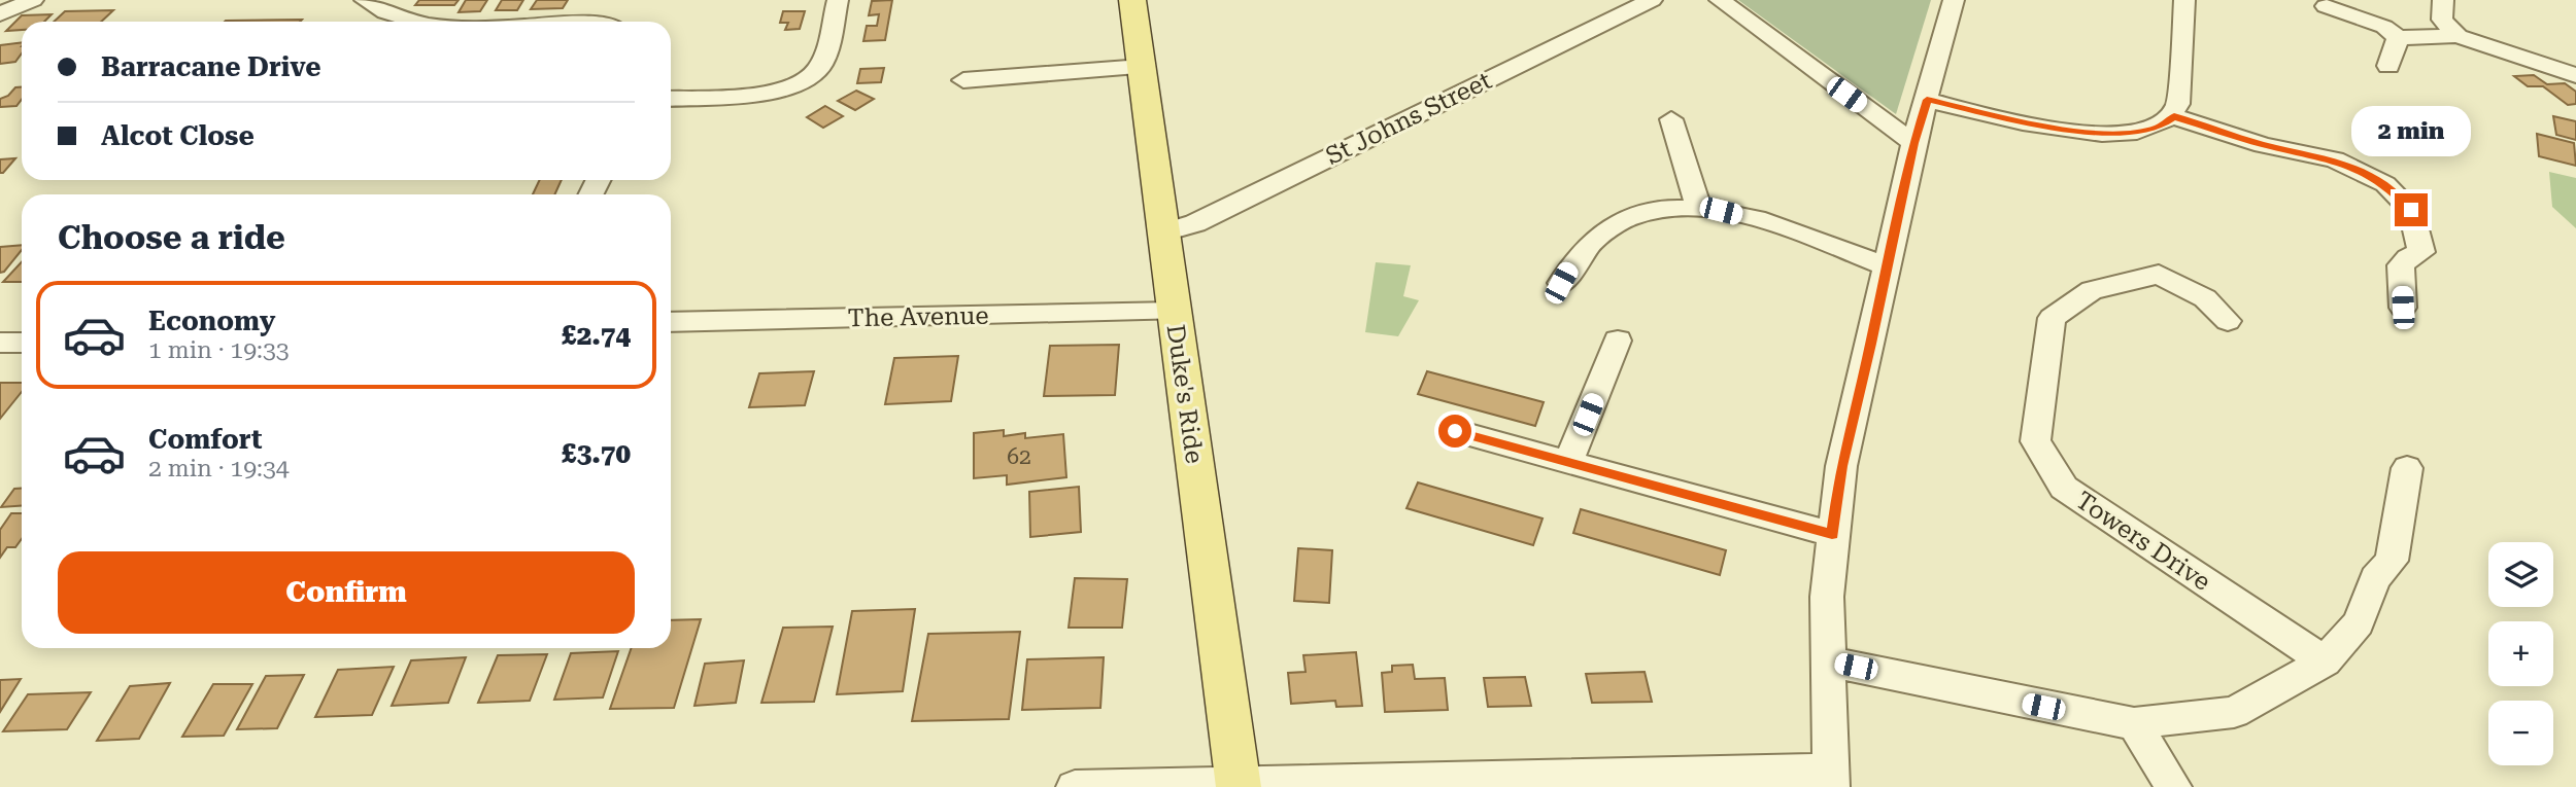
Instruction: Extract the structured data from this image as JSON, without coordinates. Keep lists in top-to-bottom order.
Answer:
{
  "streets": {
    "main road": ["Duke's Ride"],
    "street": ["St Johns Street", "The Avenue", "Towers Drive"]
  },
  "crossings": [
    ["St Johns Street", "Duke's Ride"],
    ["The Avenue", "Duke's Ride"]
  ],
  "house_numbers": ["62"],
  "page": {
    "banner": ["Barracane Drive", "Alcot Close"],
    "bubble": "2 min",
    "heading": "Choose a ride",
    "list": [
      {
        "name": "Economy",
        "note": "1 min · 19:33",
        "value": "£2.74"
      },
      {
        "name": "Comfort",
        "note": "2 min · 19:34",
        "value": "£3.70"
      }
    ],
    "buttons": "Confirm",
    "map_buttons": ["+", "−"]
  }
}
